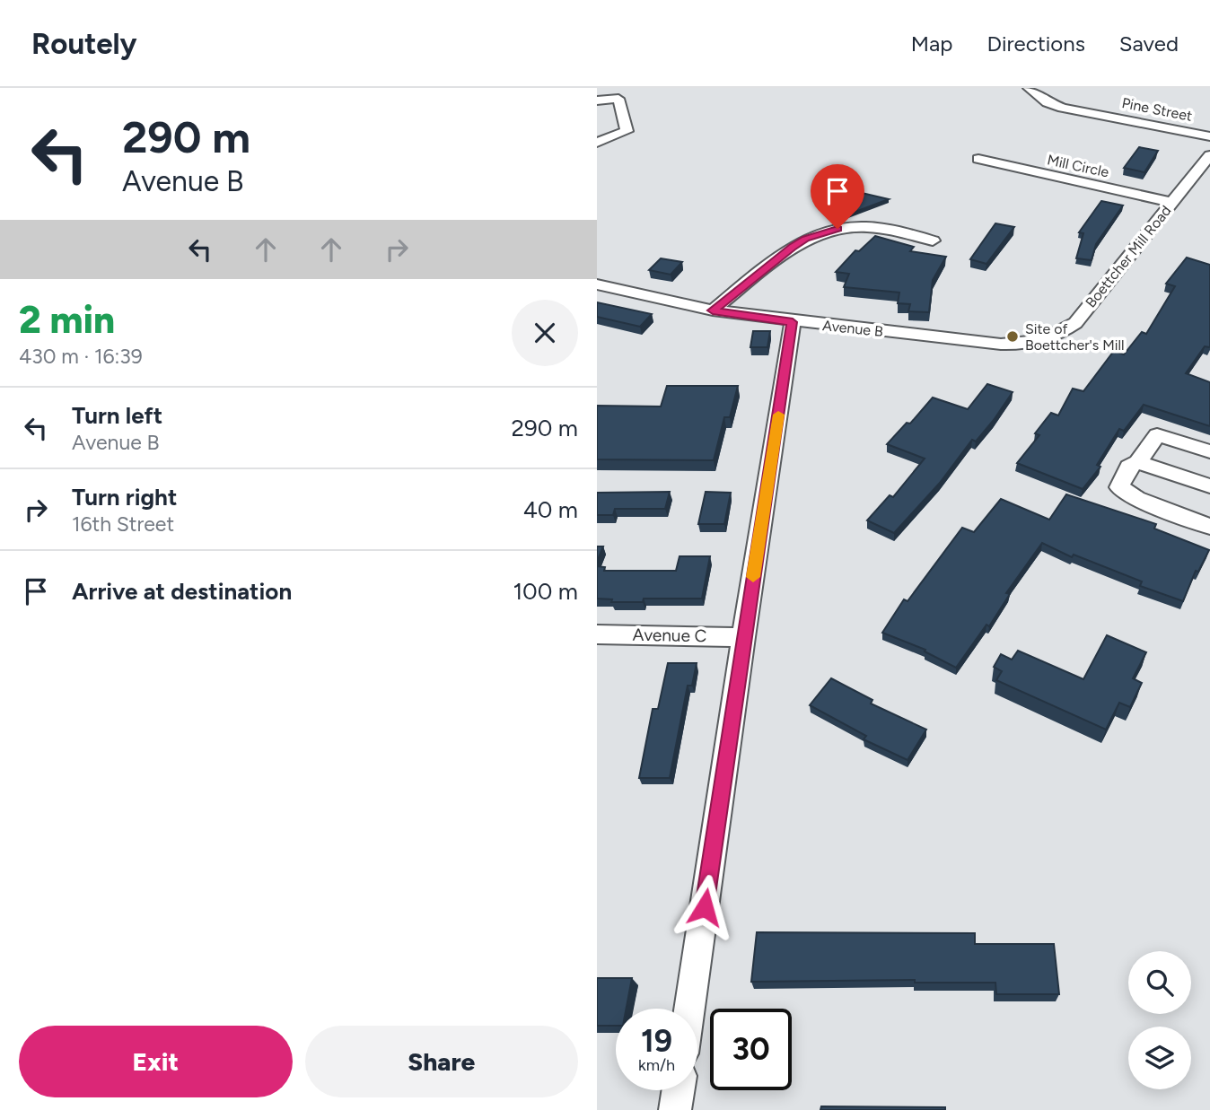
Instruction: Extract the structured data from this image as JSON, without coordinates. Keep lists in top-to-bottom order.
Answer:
{
  "streets": {
    "street": [
      "Pine Street",
      "Mill Circle",
      "Boettcher Mill Road",
      "Avenue B",
      "Avenue C"
    ]
  },
  "crossings": [
    ["Mill Circle", "Boettcher Mill Road"],
    ["Boettcher Mill Road", "Avenue B"]
  ],
  "places": ["Site of Boettcher's Mill"],
  "page": {
    "header": "Routely",
    "nav": ["Map", "Directions", "Saved"],
    "turn": ["290 m", "Avenue B"],
    "heading": ["2 min", "430 m · 16:39"],
    "list": [
      {
        "name": "Turn left",
        "note": "Avenue B",
        "value": "290 m"
      },
      {
        "name": "Turn right",
        "note": "16th Street",
        "value": "40 m"
      },
      {
        "name": "Arrive at destination",
        "value": "100 m"
      }
    ],
    "speed": "19 km/h",
    "limit": "30",
    "buttons": ["Exit", "Share"]
  }
}
